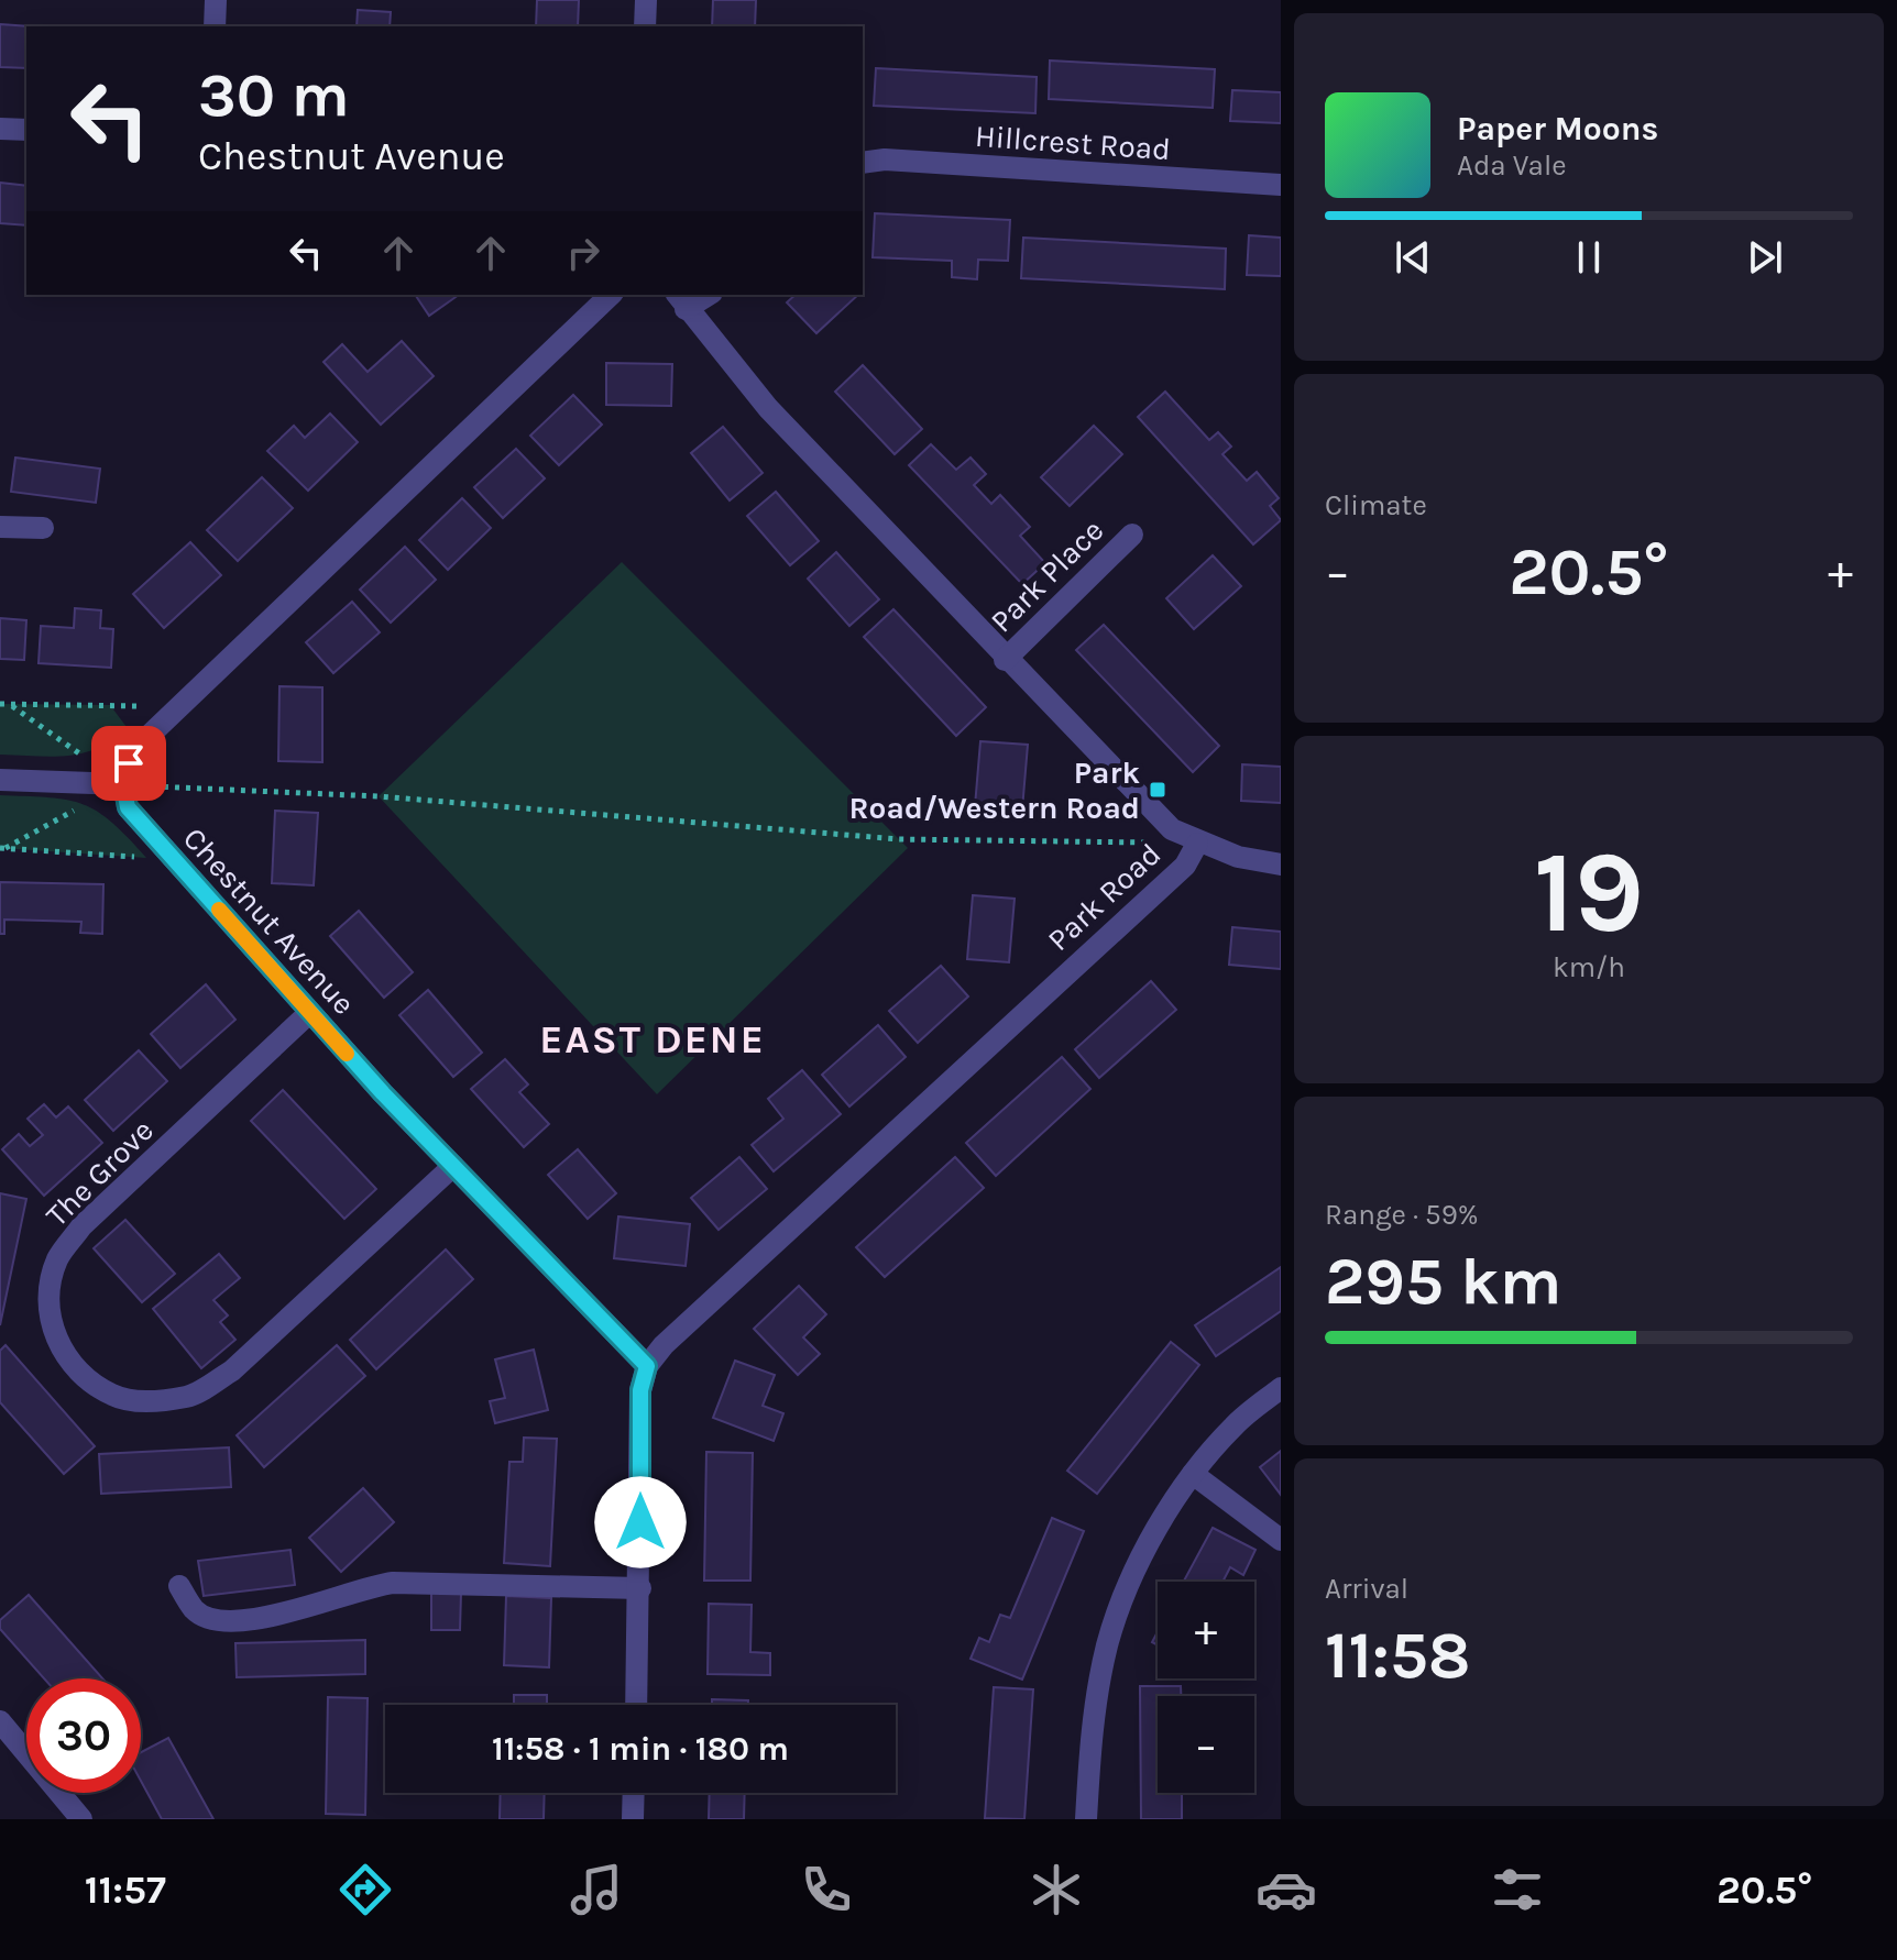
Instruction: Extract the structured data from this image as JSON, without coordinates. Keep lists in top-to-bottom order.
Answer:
{
  "streets": {
    "street": [
      "Hillcrest Road",
      "Park Place",
      "Park Road",
      "Chestnut Avenue",
      "The Grove"
    ]
  },
  "crossings": [
    ["Park Place", "Park Road"],
    ["Park Road", "Chestnut Avenue"],
    ["Chestnut Avenue", "The Grove"]
  ],
  "districts": ["EAST DENE"],
  "places": {
    "transit": ["Park Road/Western Road"]
  },
  "page": {
    "turn": ["30 m", "Chestnut Avenue"],
    "song": ["Paper Moons", "Ada Vale"],
    "tile": [
      "Climate",
      ["19", "km/h"],
      ["Range · 59%", "295 km"],
      ["Arrival", "11:58"]
    ],
    "heat": ["−", "20.5°", "+"],
    "map_buttons": ["+", "−"],
    "limit": "30",
    "trip": "11:58 · 1 min · 180 m",
    "tabs": ["11:57", "20.5°"]
  }
}
